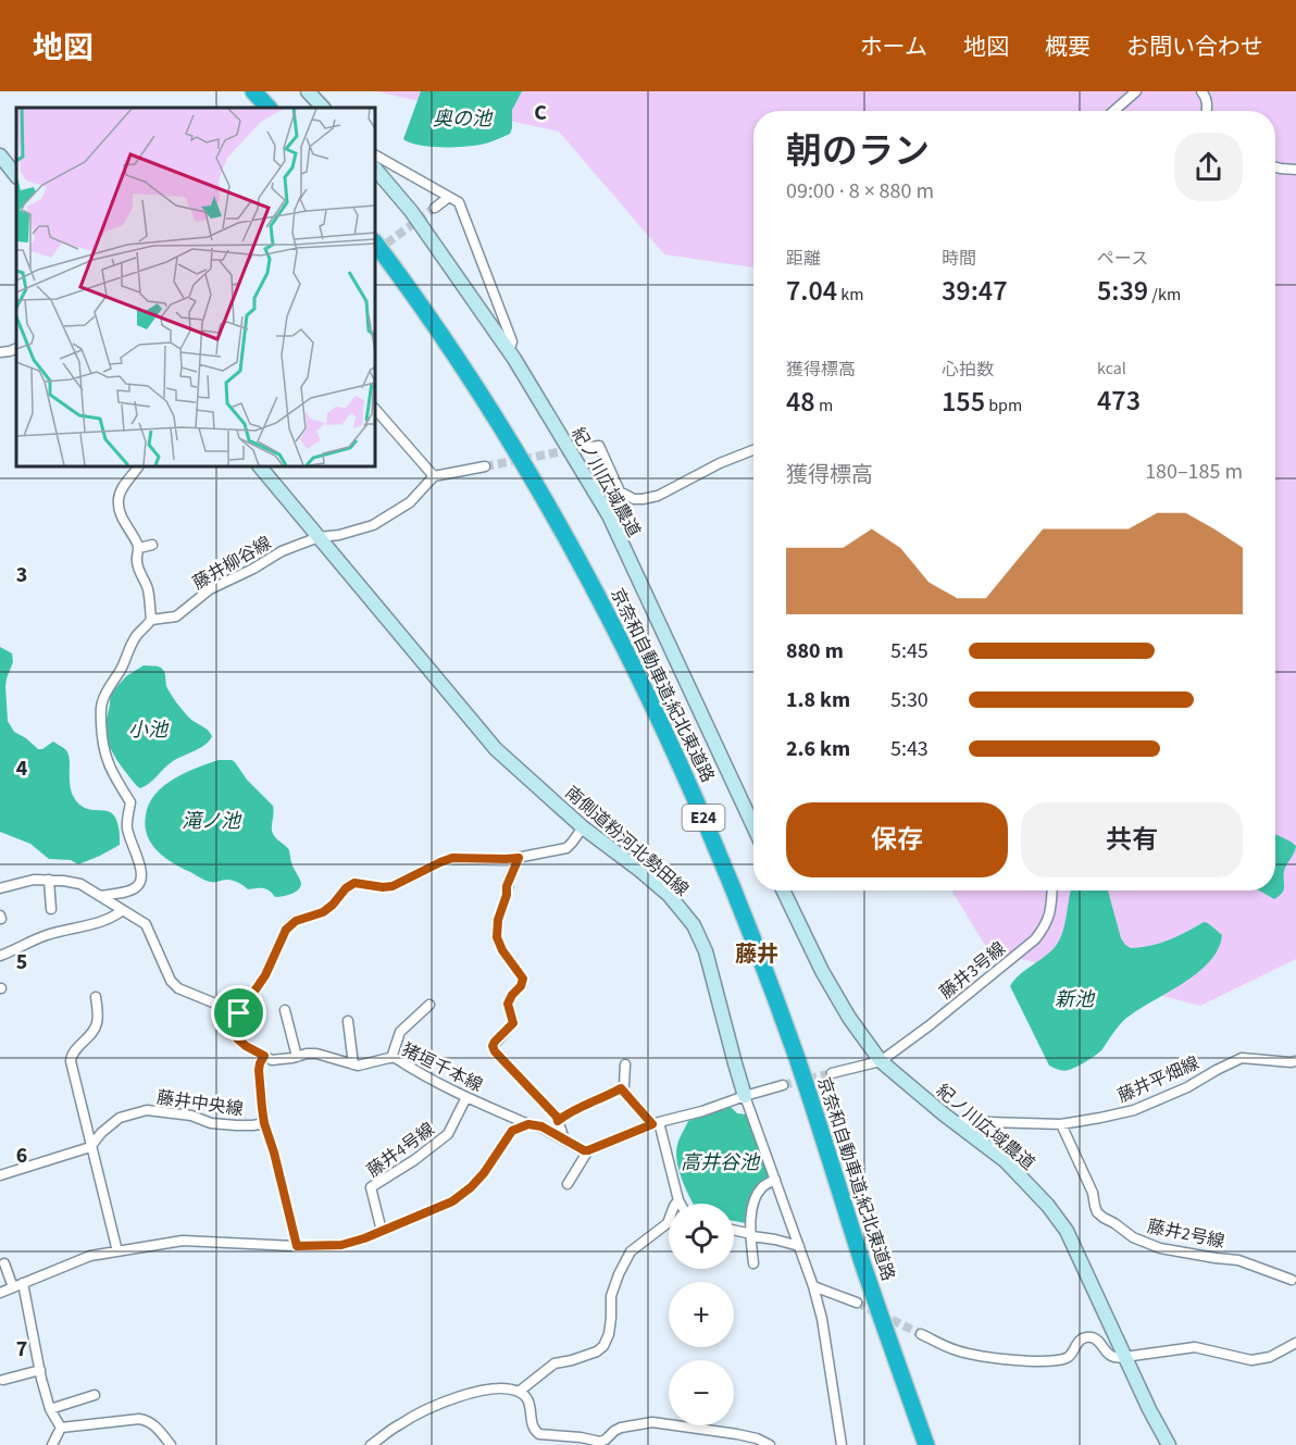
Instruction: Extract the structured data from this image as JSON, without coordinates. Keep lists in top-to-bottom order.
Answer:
{
  "streets": {
    "highway": ["京奈和自動車道;紀北東道路", "E24"],
    "street": [
      "紀ノ川広域農道",
      "藤井柳谷線",
      "南側道粉河北勢田線",
      "藤井3号線",
      "猪垣千本線",
      "藤井平畑線",
      "藤井中央線",
      "藤井4号線",
      "藤井2号線"
    ]
  },
  "crossings": [
    ["紀ノ川広域農道", "藤井3号線"],
    ["紀ノ川広域農道", "藤井平畑線"],
    ["藤井柳谷線", "南側道粉河北勢田線"],
    ["猪垣千本線", "藤井中央線"],
    ["猪垣千本線", "藤井4号線"],
    ["藤井平畑線", "藤井2号線"]
  ],
  "districts": ["藤井"],
  "water": [
    "奥の池",
    "小池",
    "滝ノ池",
    "新池",
    "高井谷池"
  ],
  "page": {
    "header": "地図",
    "nav": [
      "ホーム",
      "地図",
      "概要",
      "お問い合わせ"
    ],
    "heading": ["朝のラン", "09:00 · 8 × 880 m"],
    "stats": [
      ["距離", "7.04 km"],
      ["時間", "39:47"],
      ["ペース", "5:39 /km"],
      ["獲得標高", "48 m"],
      ["心拍数", "155 bpm"],
      ["kcal", "473"]
    ],
    "chart": ["獲得標高", "180–185 m"],
    "list": [
      {
        "name": "880 m",
        "note": "5:45"
      },
      {
        "name": "1.8 km",
        "note": "5:30"
      },
      {
        "name": "2.6 km",
        "note": "5:43"
      }
    ],
    "buttons": ["保存", "共有"],
    "map_buttons": ["+", "−"]
  },
  "grid": {
    "columns": ["C"],
    "rows": [
      "3",
      "4",
      "5",
      "6",
      "7"
    ]
  }
}
